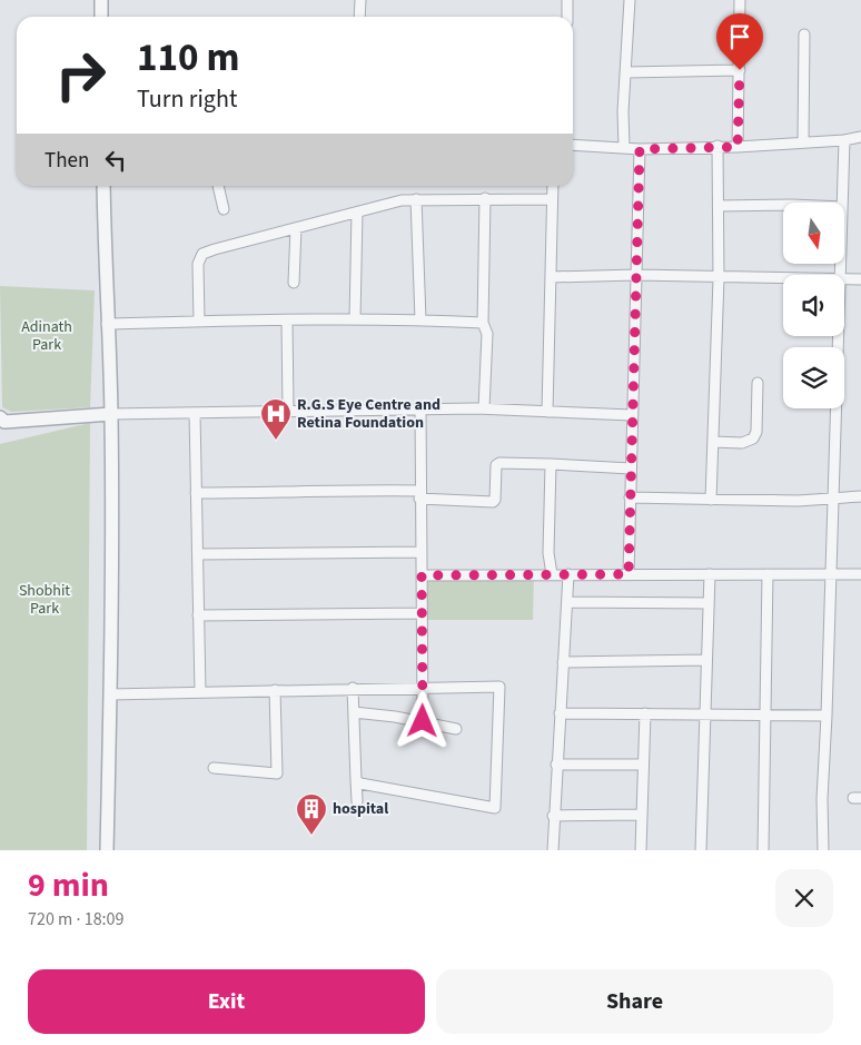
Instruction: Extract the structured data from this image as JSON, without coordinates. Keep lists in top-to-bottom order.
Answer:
{
  "parks": ["Adinath Park", "Shobhit Park"],
  "places": {
    "hospital": ["R.G.S Eye Centre and Retina Foundation"],
    "building": ["hospital"]
  },
  "north": "bottom",
  "page": {
    "turn": ["110 m", "Turn right"],
    "then": "Then",
    "heading": ["9 min", "720 m · 18:09"],
    "buttons": ["Exit", "Share"]
  }
}
